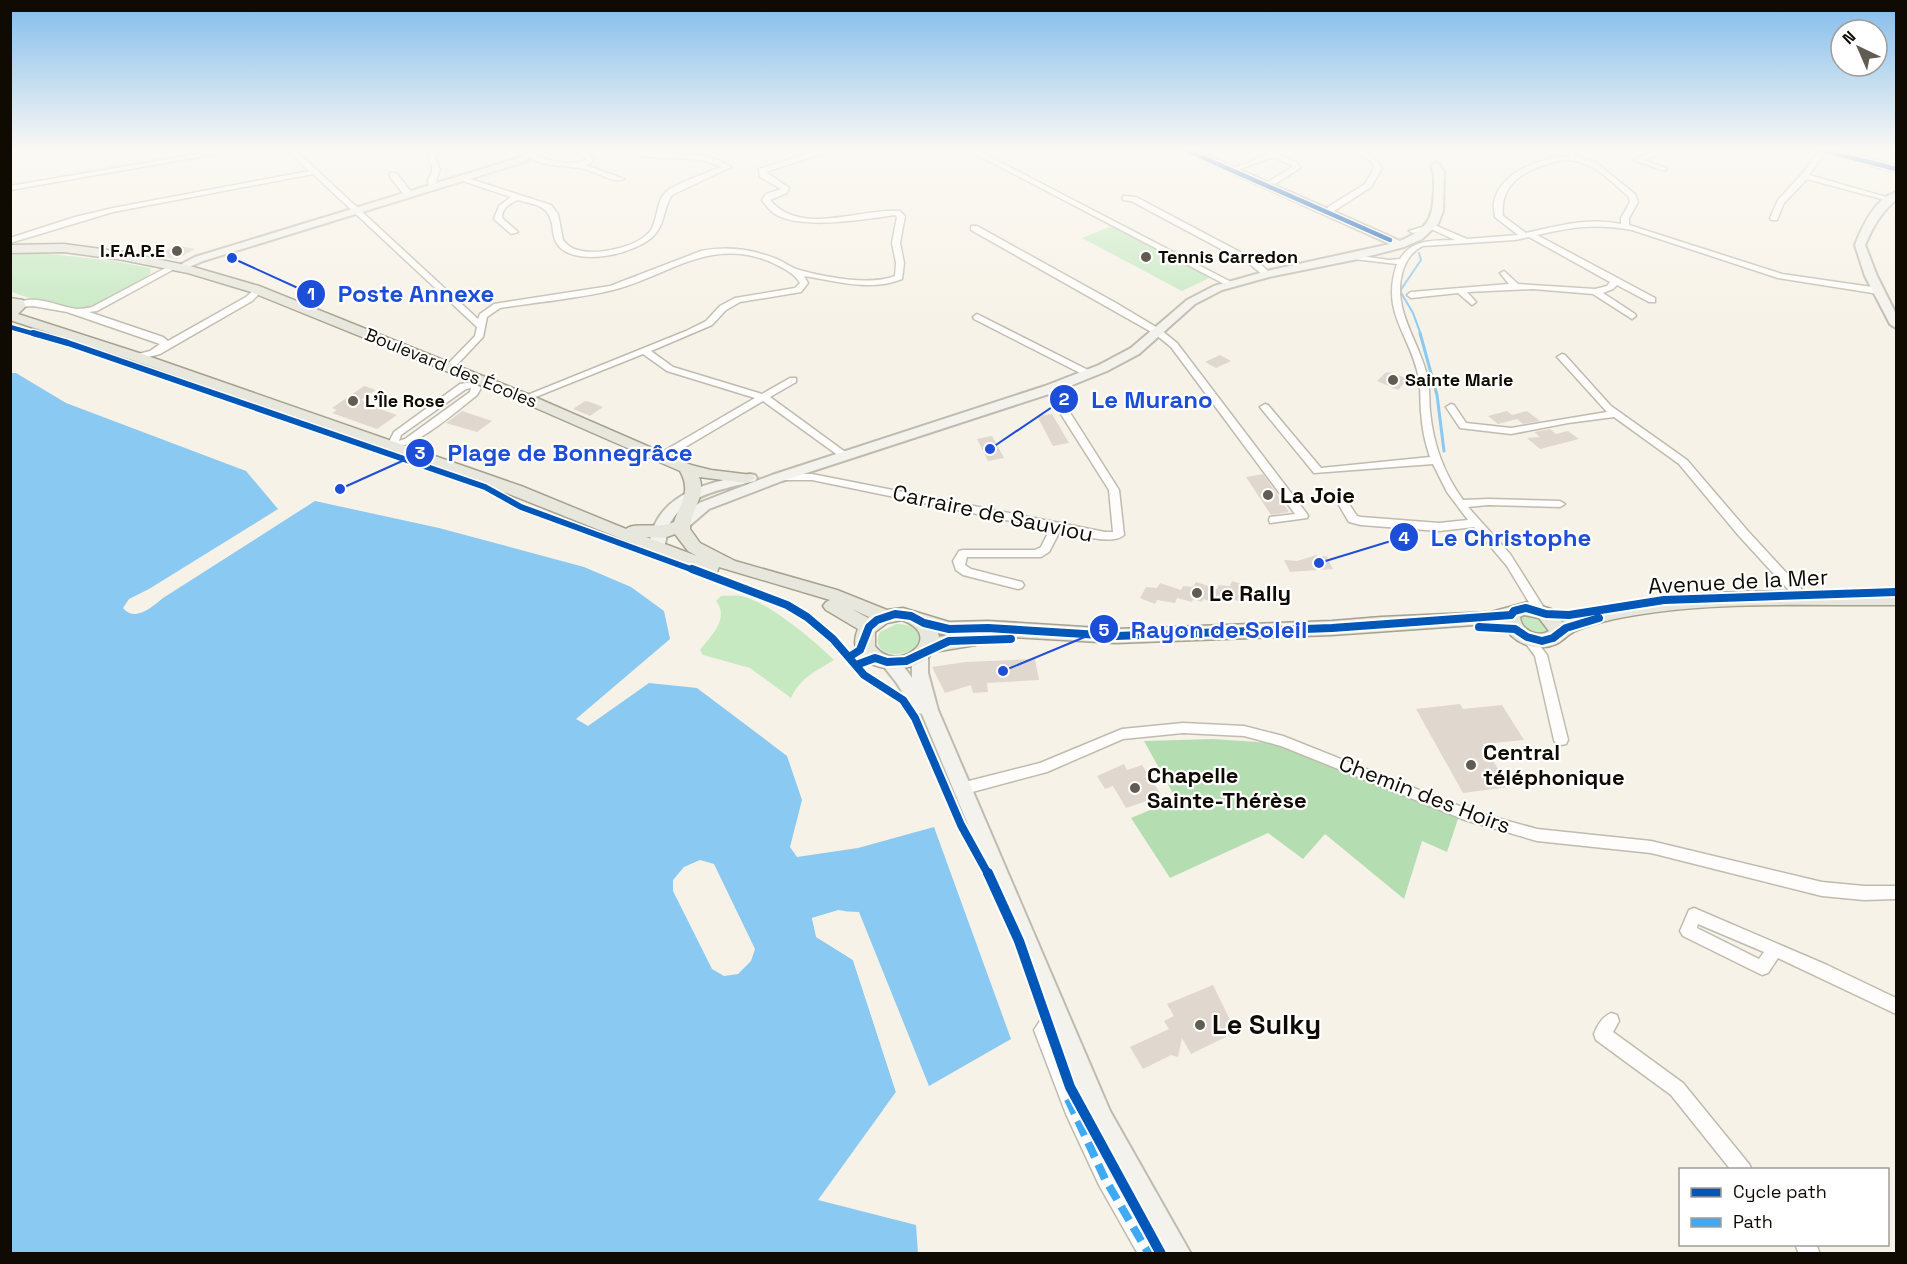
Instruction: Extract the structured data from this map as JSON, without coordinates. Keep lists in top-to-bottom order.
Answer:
{
  "streets": {
    "main road": ["Boulevard des Écoles", "Avenue de la Mer"],
    "street": ["Carraire de Sauviou", "Chemin des Hoirs"]
  },
  "places": [
    "I.F.A.P.E",
    "Tennis Carredon",
    "Poste Annexe",
    "Sainte Marie",
    "L'Île Rose",
    "Le Murano",
    "Plage de Bonnegrâce",
    "La Joie",
    "Le Christophe",
    "Le Rally",
    "Rayon de Soleil",
    "Central téléphonique",
    "Chapelle Sainte-Thérèse",
    "Le Sulky"
  ],
  "legend": ["Cycle path", "Path"],
  "north": "top left"
}
